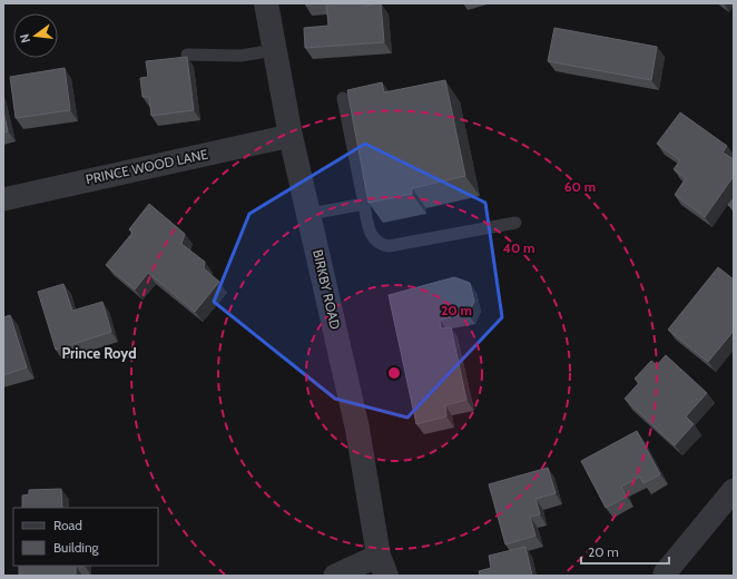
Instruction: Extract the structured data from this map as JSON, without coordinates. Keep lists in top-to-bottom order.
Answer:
{
  "streets": {
    "street": ["PRINCE WOOD LANE", "BIRKBY ROAD"]
  },
  "crossings": [
    ["PRINCE WOOD LANE", "BIRKBY ROAD"]
  ],
  "districts": ["Prince Royd"],
  "legend": ["Road", "Building"],
  "scale_bar": "20 m",
  "north": "left",
  "rings": ["60 m", "40 m", "20 m"]
}
